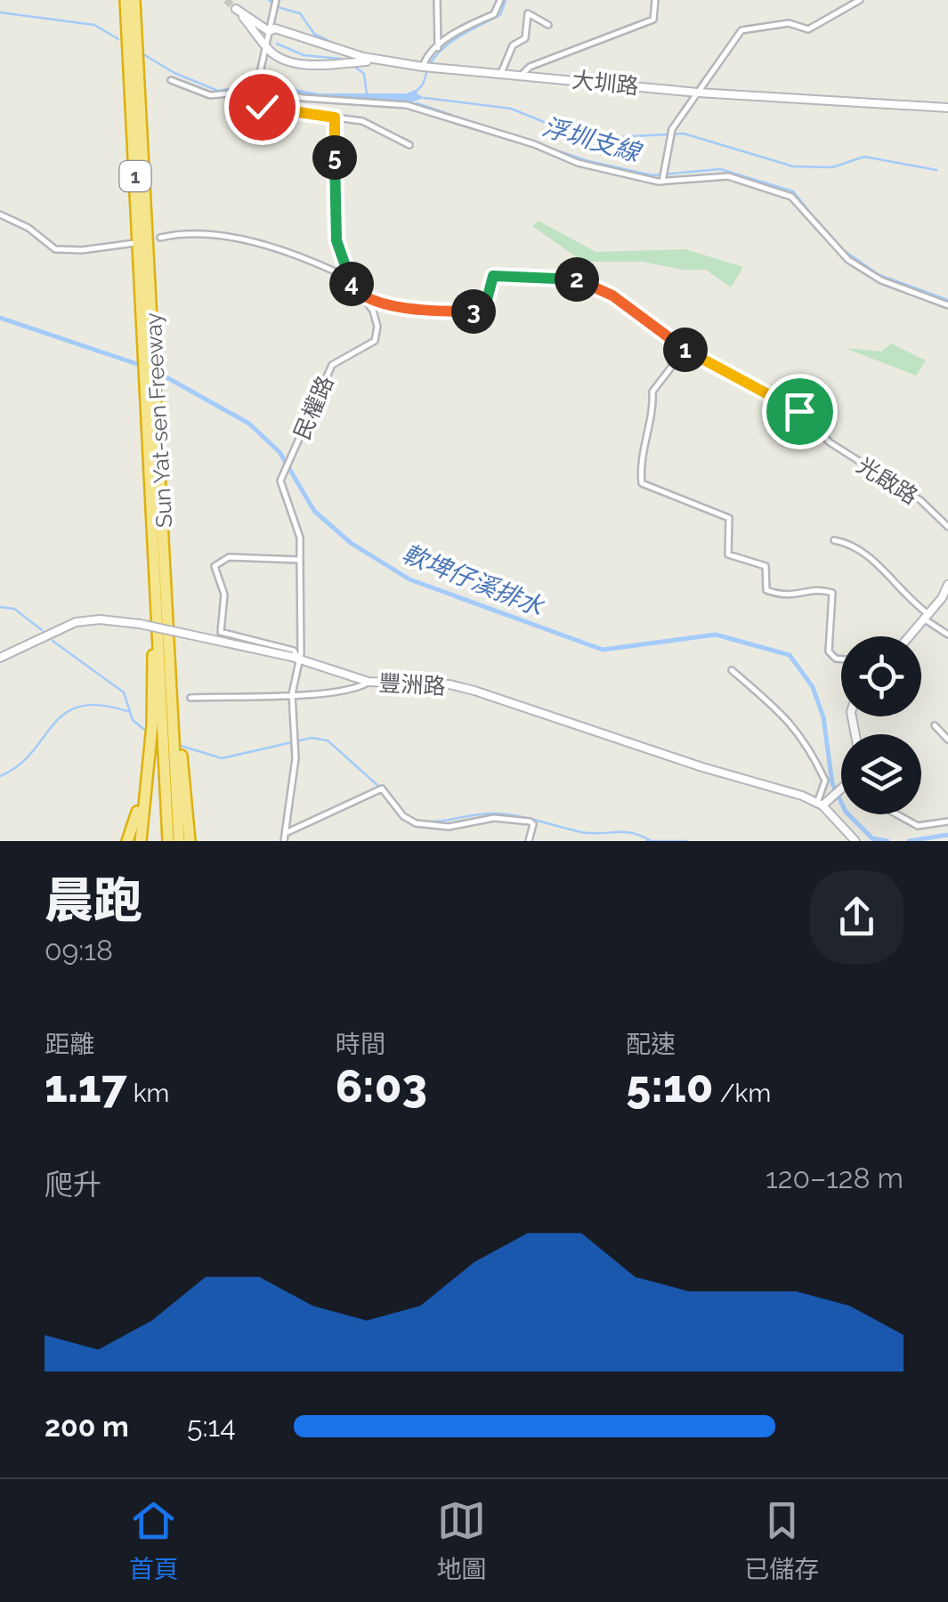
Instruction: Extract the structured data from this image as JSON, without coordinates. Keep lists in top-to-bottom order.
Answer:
{
  "streets": {
    "highway": ["1", "Sun Yat-sen Freeway"],
    "street": [
      "大圳路",
      "民權路",
      "光啟路",
      "豐洲路"
    ]
  },
  "crossings": [
    ["民權路", "光啟路"]
  ],
  "water": ["浮圳支線", "軟埤仔溪排水"],
  "page": {
    "pins": [
      "5",
      "2",
      "4",
      "3",
      "1"
    ],
    "heading": ["晨跑", "09:18"],
    "stats": [
      ["距離", "1.17 km"],
      ["時間", "6:03"],
      ["配速", "5:10 /km"]
    ],
    "chart": ["爬升", "120–128 m"],
    "list": [
      {
        "name": "200 m",
        "note": "5:14"
      }
    ],
    "tabs": ["首頁", "地圖", "已儲存"]
  }
}
